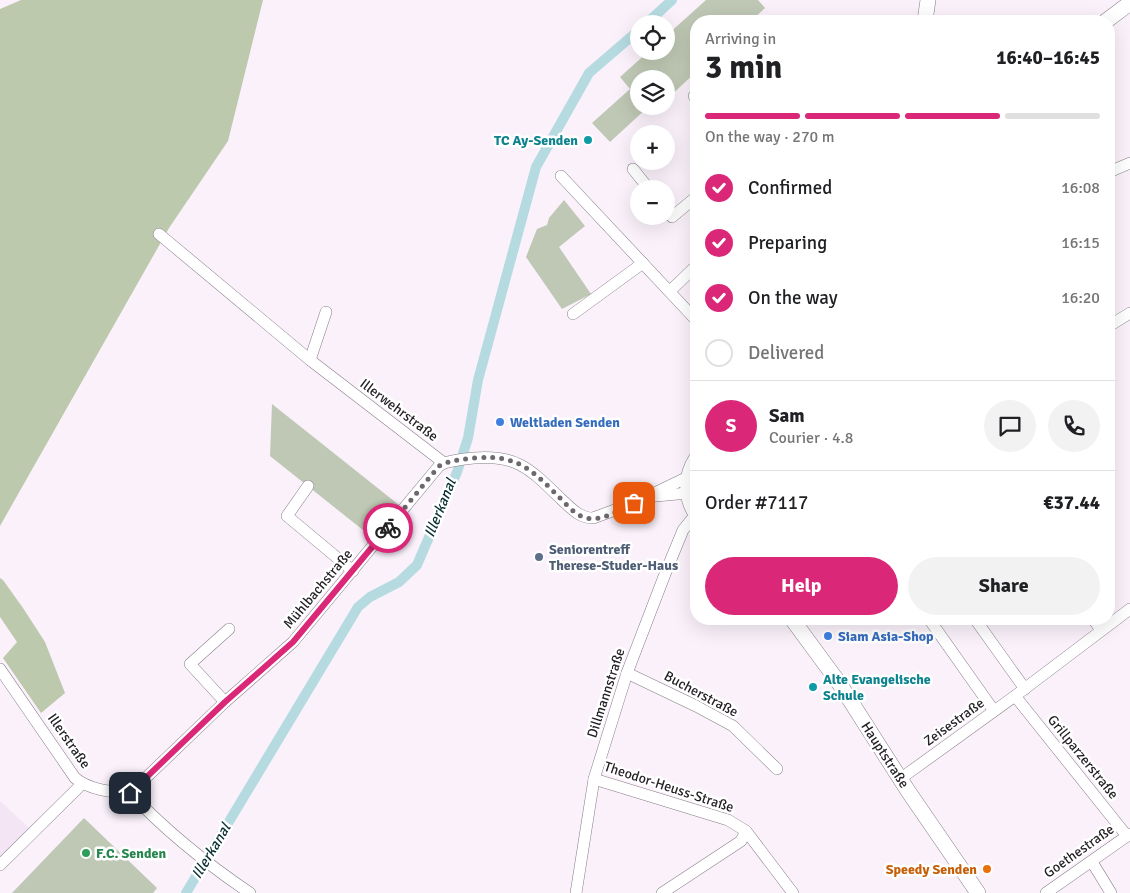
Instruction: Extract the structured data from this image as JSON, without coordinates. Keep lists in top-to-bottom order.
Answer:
{
  "streets": {
    "main road": ["Hauptstraße"],
    "street": [
      "Illerwehrstraße",
      "Mühlbachstraße",
      "Dillmannstraße",
      "Bucherstraße",
      "Zeisestraße",
      "Illerstraße",
      "Grillparzerstraße",
      "Theodor-Heuss-Straße",
      "Goethestraße"
    ]
  },
  "crossings": [
    ["Illerwehrstraße", "Mühlbachstraße"],
    ["Mühlbachstraße", "Illerstraße"],
    ["Dillmannstraße", "Bucherstraße"],
    ["Dillmannstraße", "Theodor-Heuss-Straße"],
    ["Zeisestraße", "Hauptstraße"],
    ["Zeisestraße", "Grillparzerstraße"],
    ["Grillparzerstraße", "Goethestraße"]
  ],
  "water": ["Illerkanal"],
  "places": [
    "TC Ay-Senden",
    "Weltladen Senden",
    "Seniorentreff Therese-Studer-Haus",
    "Siam Asia-Shop",
    "Alte Evangelische Schule",
    "F.C. Senden",
    "Speedy Senden"
  ],
  "page": {
    "map_buttons": ["+", "−"],
    "heading": ["3 min", "Arriving in", "16:40–16:45"],
    "panel": [
      "Sam",
      "Courier · 4.8",
      "Order #7117",
      "€37.44"
    ],
    "bar": "On the way · 270 m",
    "list": [
      ["Confirmed", "16:08"],
      ["Preparing", "16:15"],
      ["On the way", "16:20"],
      "Delivered"
    ],
    "round": "S",
    "buttons": ["Help", "Share"]
  }
}
